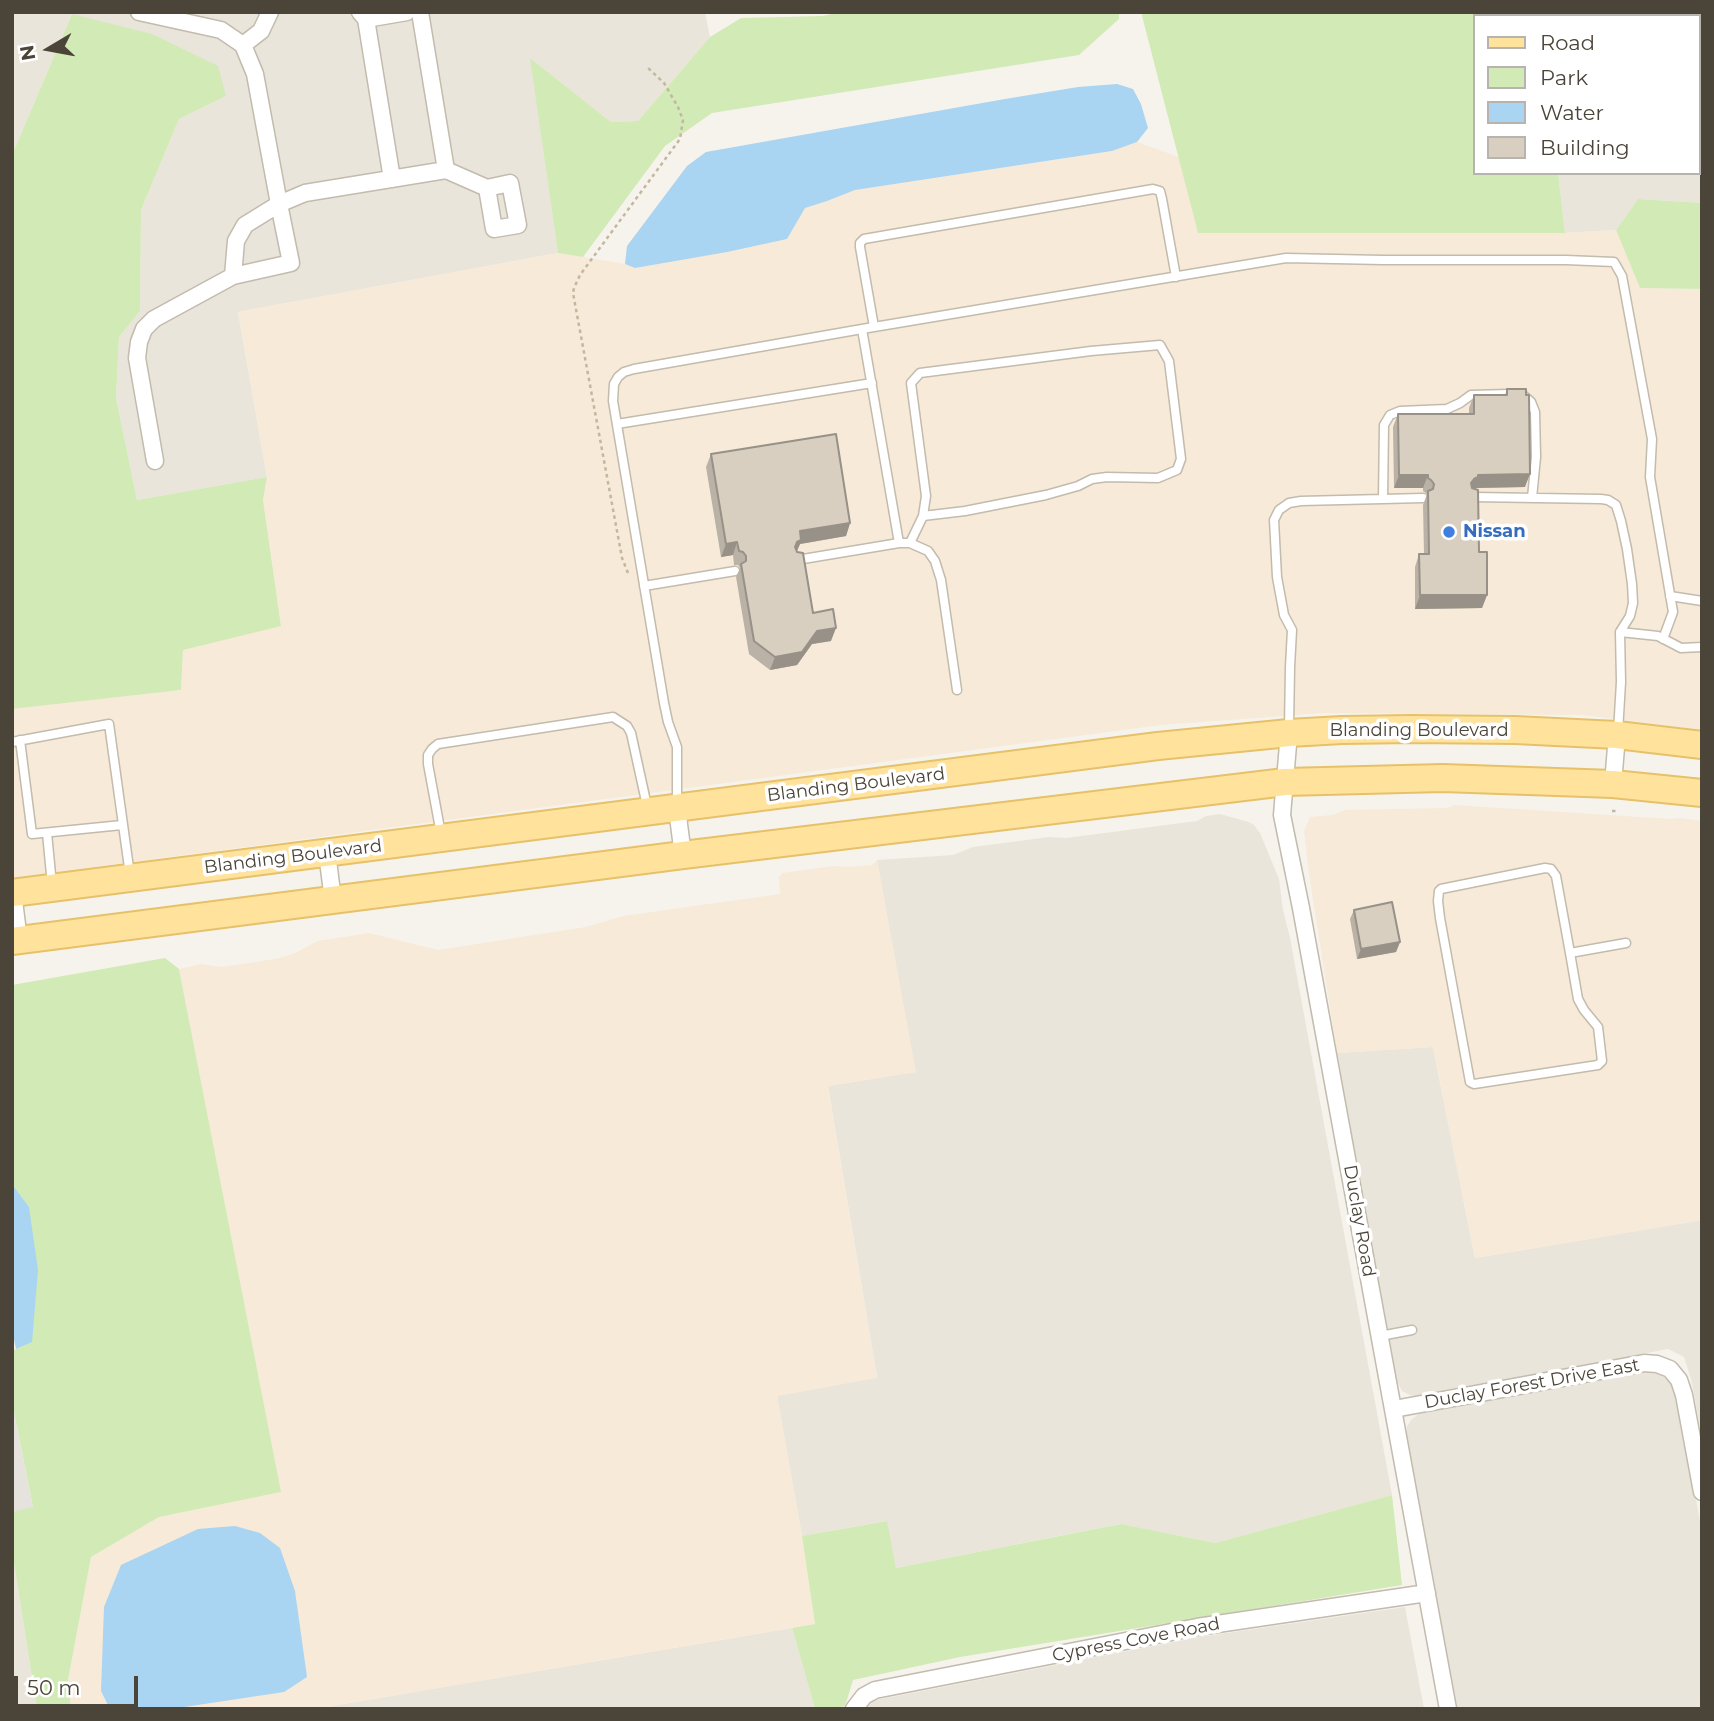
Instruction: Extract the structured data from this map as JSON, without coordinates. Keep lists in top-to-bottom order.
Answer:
{
  "streets": {
    "main road": ["Blanding Boulevard"],
    "street": ["Duclay Road", "Duclay Forest Drive East", "Cypress Cove Road"]
  },
  "crossings": [
    ["Blanding Boulevard", "Duclay Road"],
    ["Duclay Road", "Duclay Forest Drive East"],
    ["Duclay Road", "Cypress Cove Road"]
  ],
  "places": ["Nissan"],
  "legend": [
    "Road",
    "Park",
    "Water",
    "Building"
  ],
  "scale_bar": "50 m",
  "north": "left"
}
